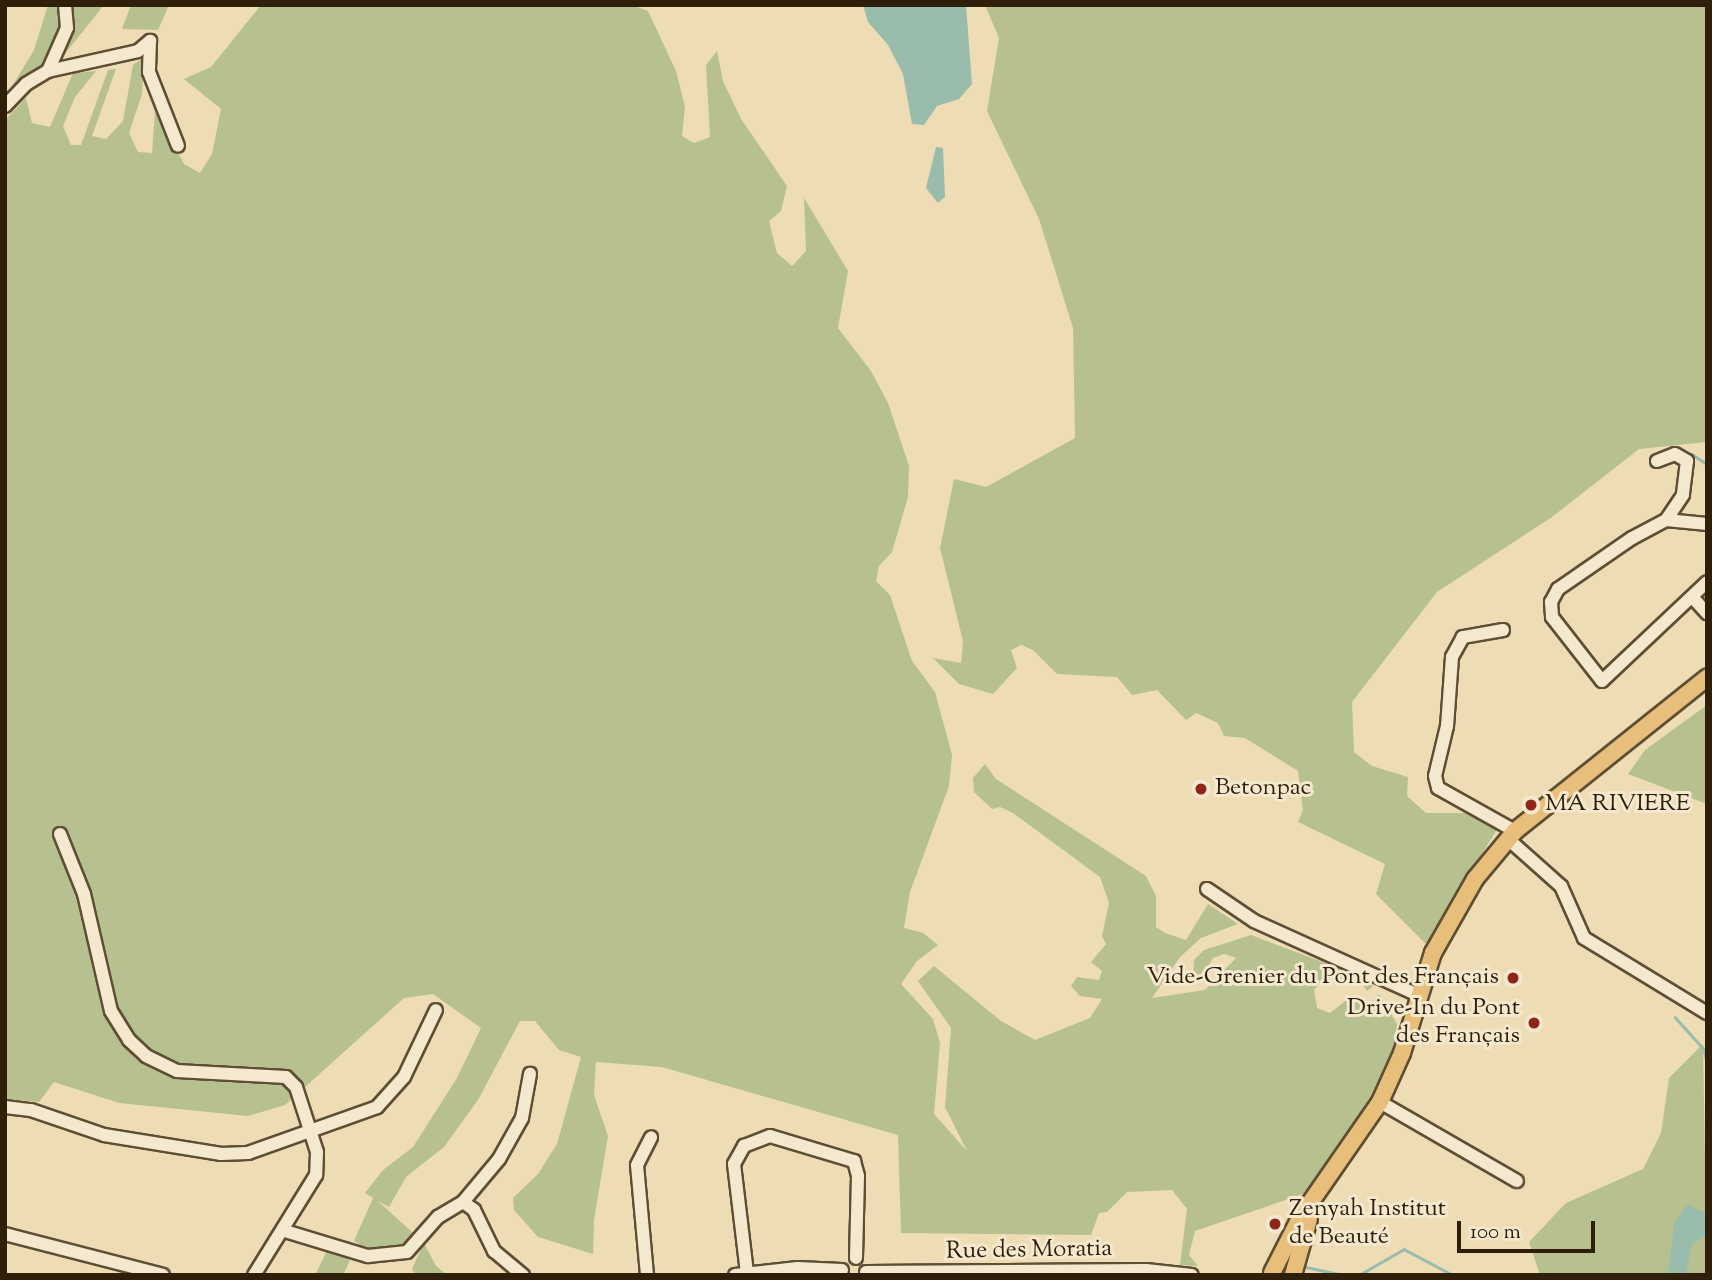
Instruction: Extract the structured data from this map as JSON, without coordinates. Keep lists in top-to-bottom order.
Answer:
{
  "streets": {
    "street": ["Rue des Moratia"]
  },
  "places": [
    "Betonpac",
    "MA RIVIERE",
    "Vide-Grenier du Pont des Français",
    "Drive-In du Pont des Français",
    "Zenyah Institut de Beauté"
  ],
  "scale_bar": "100 m"
}
